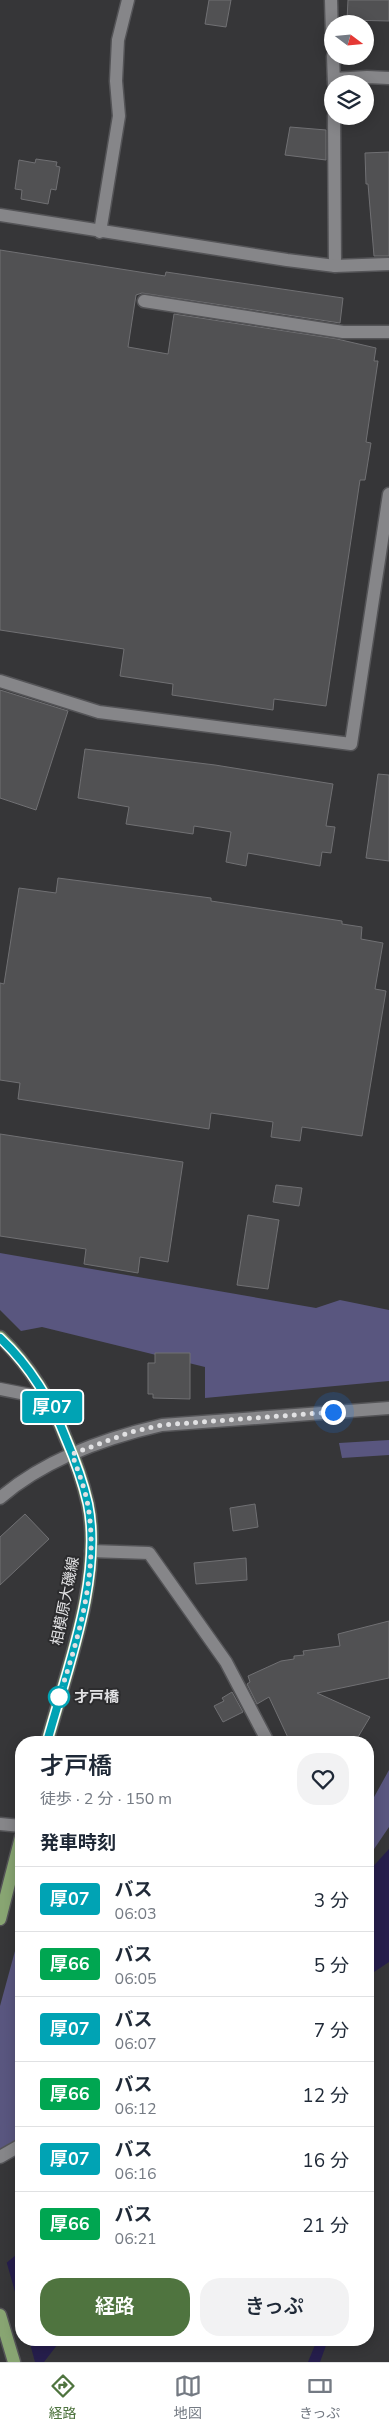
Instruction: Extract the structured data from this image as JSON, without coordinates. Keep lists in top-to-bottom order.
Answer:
{
  "streets": {
    "main road": ["相模原大磯線"]
  },
  "places": ["才戸橋"],
  "lines": ["bus line 厚07"],
  "north": "right",
  "page": {
    "on_map": "厚07",
    "heading": [
      ["才戸橋", "徒歩 · 2 分 · 150 m"],
      "発車時刻"
    ],
    "list": [
      {
        "mark": "厚07",
        "name": "バス",
        "note": "06:03",
        "value": "3 分"
      },
      {
        "mark": "厚66",
        "name": "バス",
        "note": "06:05",
        "value": "5 分"
      },
      {
        "mark": "厚07",
        "name": "バス",
        "note": "06:07",
        "value": "7 分"
      },
      {
        "mark": "厚66",
        "name": "バス",
        "note": "06:12",
        "value": "12 分"
      },
      {
        "mark": "厚07",
        "name": "バス",
        "note": "06:16",
        "value": "16 分"
      },
      {
        "mark": "厚66",
        "name": "バス",
        "note": "06:21",
        "value": "21 分"
      }
    ],
    "buttons": ["経路", "きっぷ"],
    "tabs": ["経路", "地図", "きっぷ"]
  }
}
